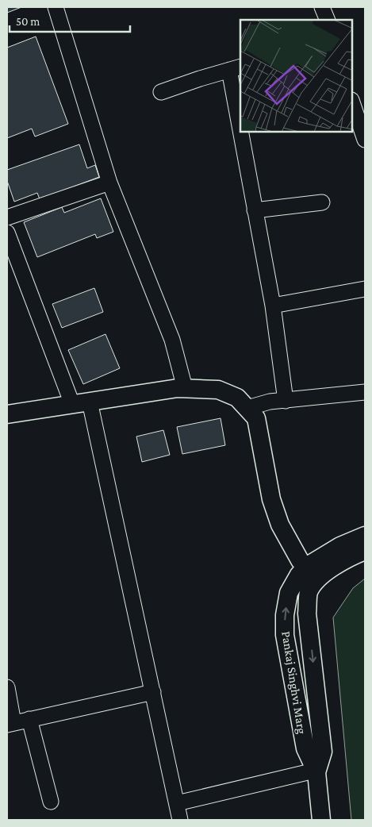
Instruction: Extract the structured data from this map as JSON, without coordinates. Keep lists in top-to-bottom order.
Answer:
{
  "streets": {
    "street": ["Pankaj Singhvi Marg"]
  },
  "scale_bar": "50 m"
}
